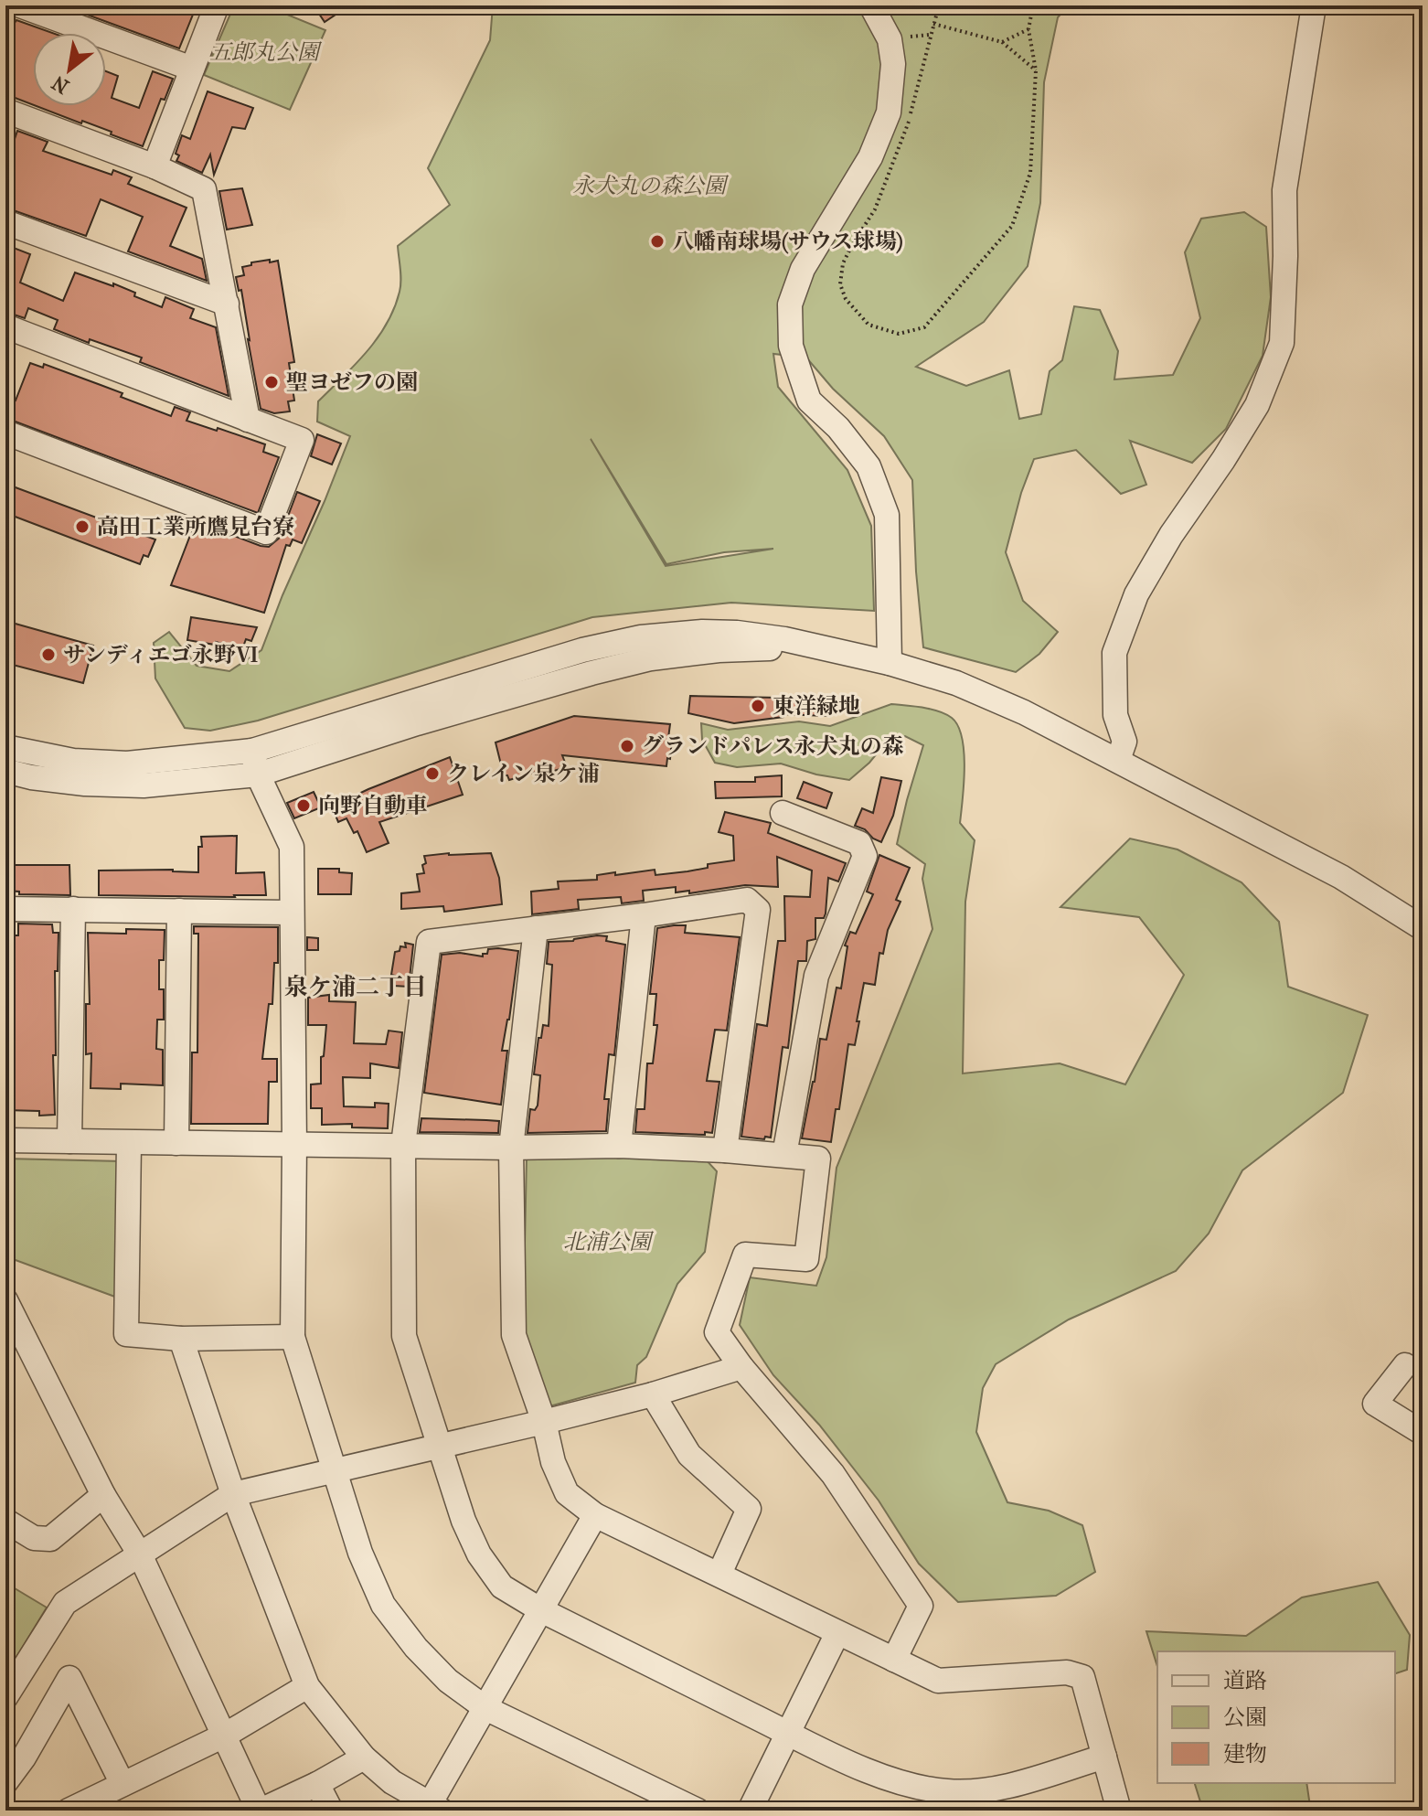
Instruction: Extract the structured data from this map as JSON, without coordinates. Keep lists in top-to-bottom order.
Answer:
{
  "districts": ["泉ケ浦二丁目"],
  "parks": ["五郎丸公園", "永犬丸の森公園", "北浦公園"],
  "places": [
    "八幡南球場(サウス球場)",
    "聖ヨゼフの園",
    "高田工業所鷹見台寮",
    "サンディエゴ永野Ⅵ",
    "東洋緑地",
    "グランドパレス永犬丸の森",
    "クレイン泉ケ浦",
    "向野自動車"
  ],
  "legend": ["道路", "公園", "建物"],
  "north": "bottom left"
}
